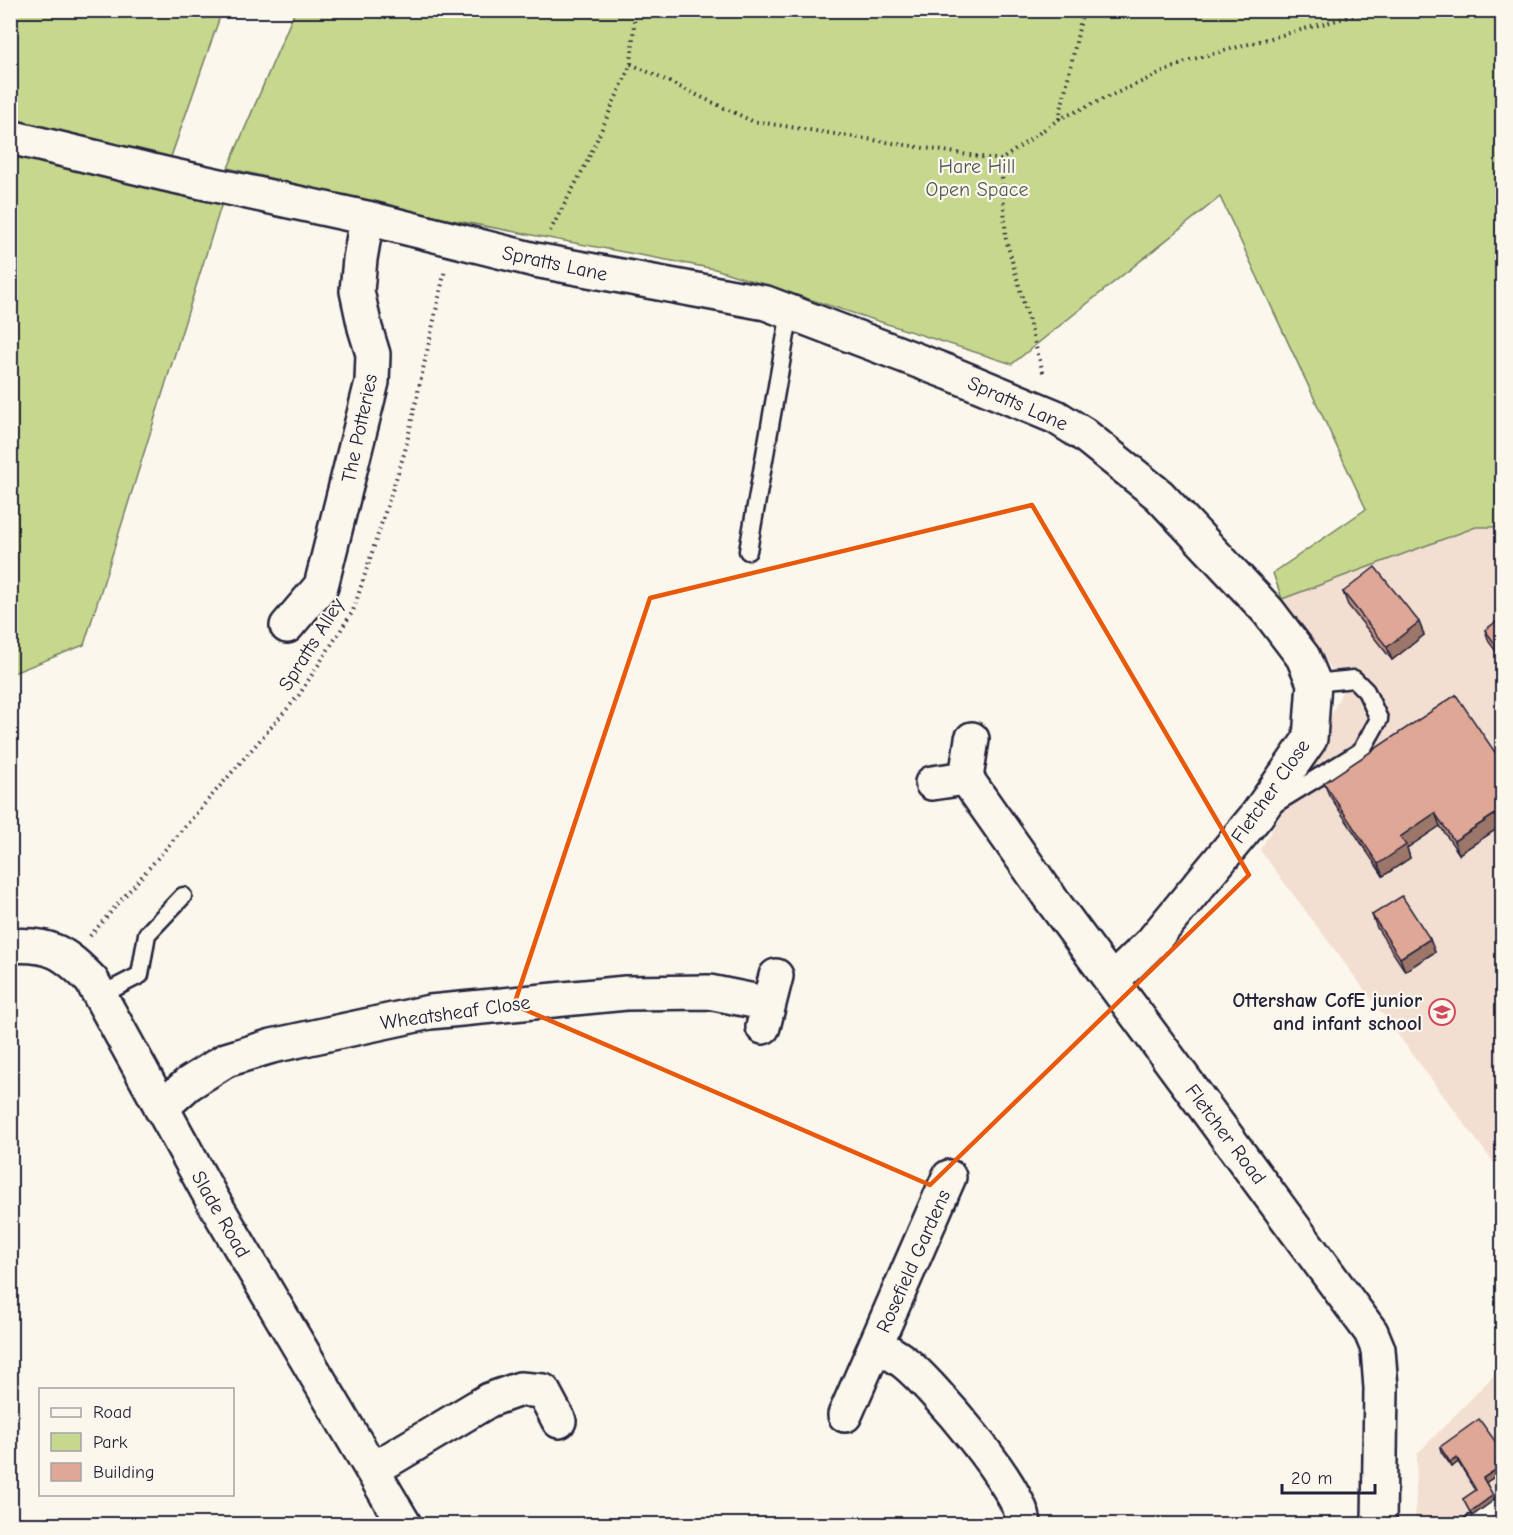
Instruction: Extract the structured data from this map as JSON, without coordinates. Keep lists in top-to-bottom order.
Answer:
{
  "streets": {
    "street": [
      "Spratts Lane",
      "The Potteries",
      "Fletcher Close",
      "Wheatsheaf Close",
      "Fletcher Road",
      "Slade Road",
      "Rosefield Gardens"
    ],
    "path": ["Spratts Alley"]
  },
  "crossings": [
    ["Spratts Lane", "The Potteries"],
    ["Spratts Lane", "Spratts Alley"],
    ["Spratts Lane", "Fletcher Close"],
    ["Spratts Alley", "Slade Road"],
    ["Fletcher Close", "Fletcher Road"],
    ["Wheatsheaf Close", "Slade Road"]
  ],
  "parks": ["Hare Hill Open Space"],
  "places": {
    "school or university": ["Ottershaw CofE junior and infant school"]
  },
  "legend": ["Road", "Park", "Building"],
  "scale_bar": "20 m"
}
